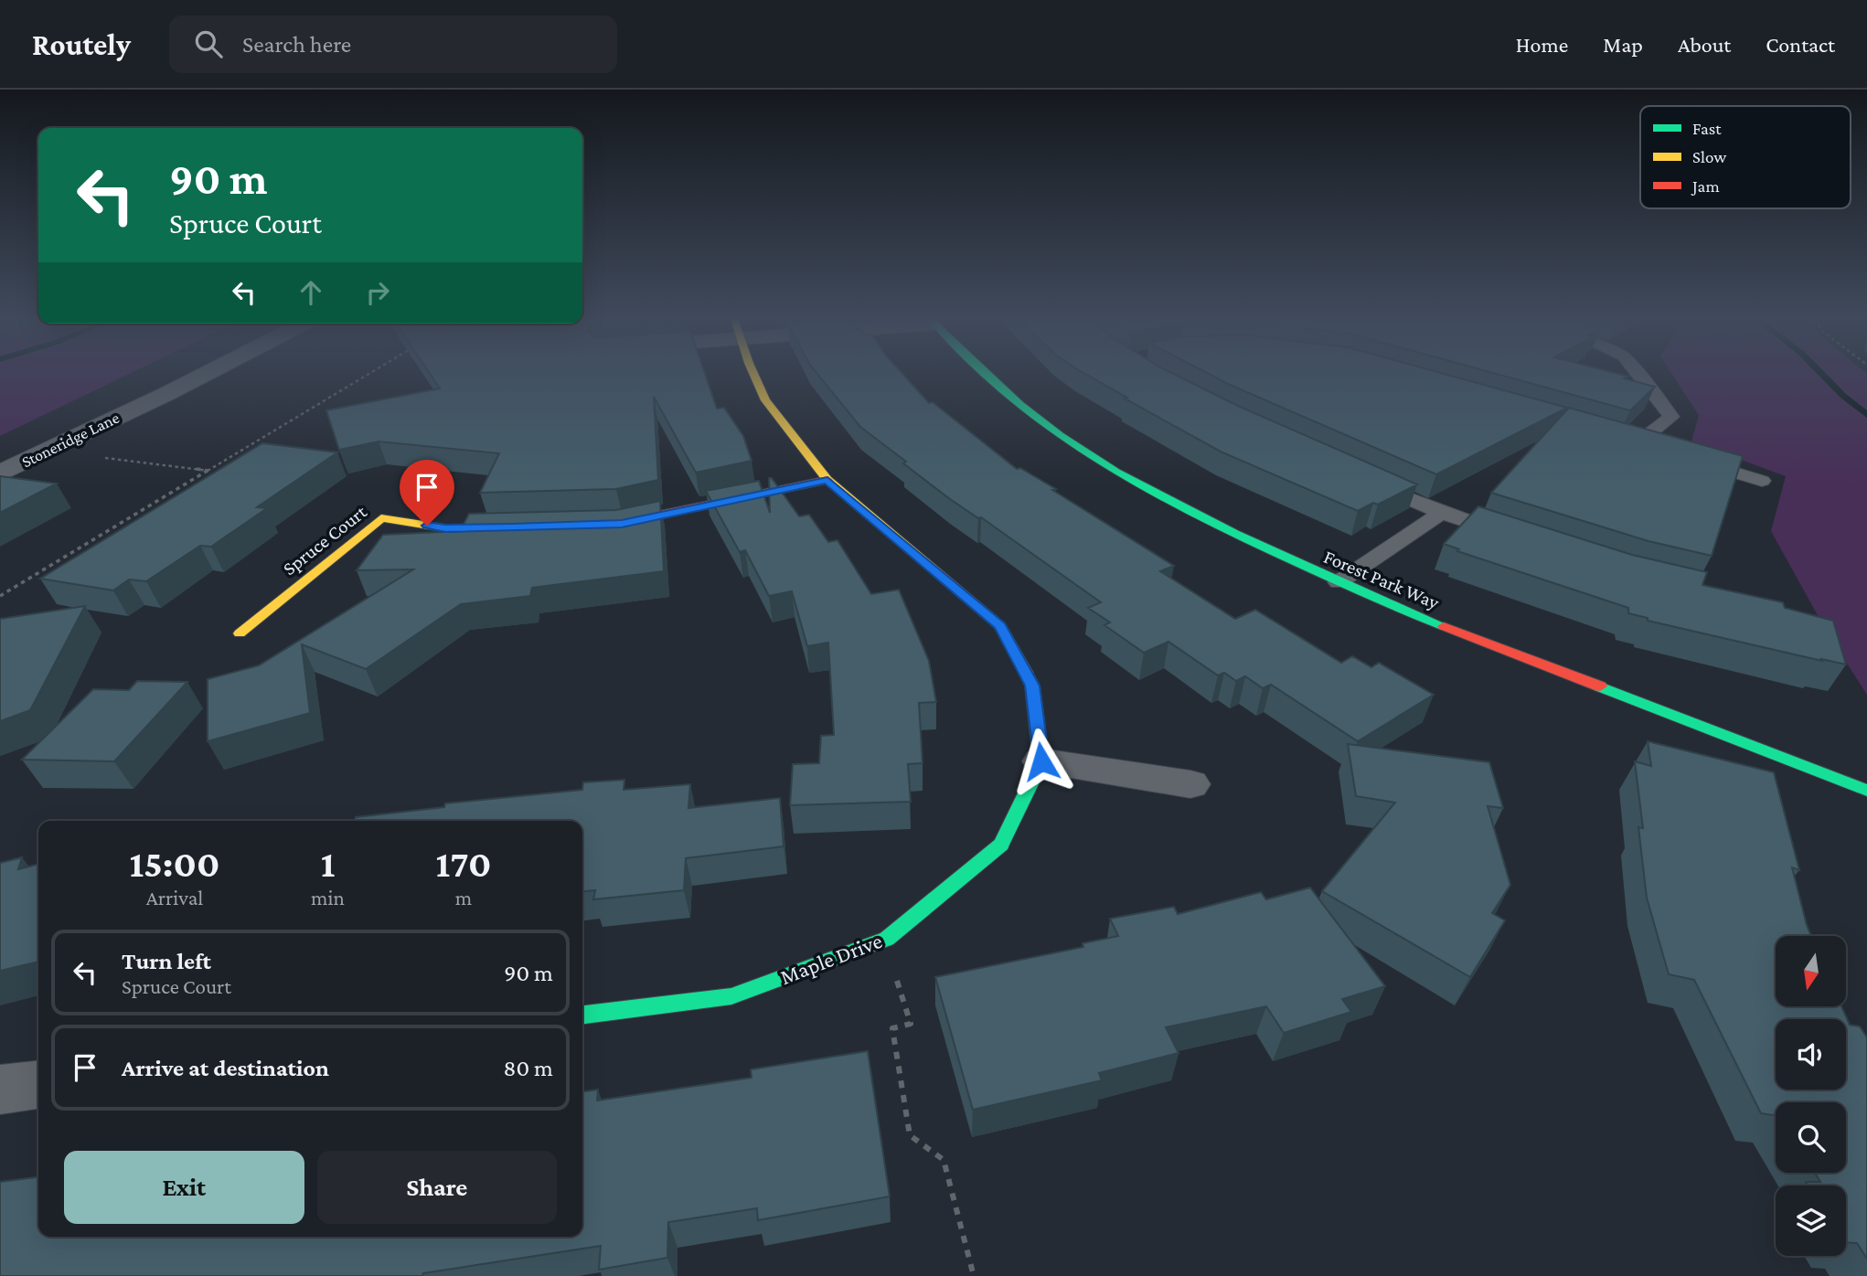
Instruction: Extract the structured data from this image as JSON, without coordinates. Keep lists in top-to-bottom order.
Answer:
{
  "streets": {
    "street": [
      "Stoneridge Lane",
      "Spruce Court",
      "Forest Park Way",
      "Maple Drive"
    ]
  },
  "legend": ["Fast", "Slow", "Jam"],
  "north": "bottom",
  "page": {
    "header": "Routely",
    "search": "Search here",
    "nav": [
      "Home",
      "Map",
      "About",
      "Contact"
    ],
    "turn": ["90 m", "Spruce Court"],
    "eta": [
      "15:00",
      "Arrival",
      "1",
      "min",
      "170",
      "m"
    ],
    "list": [
      {
        "name": "Turn left",
        "note": "Spruce Court",
        "value": "90 m"
      },
      {
        "name": "Arrive at destination",
        "value": "80 m"
      }
    ],
    "buttons": ["Exit", "Share"]
  }
}
